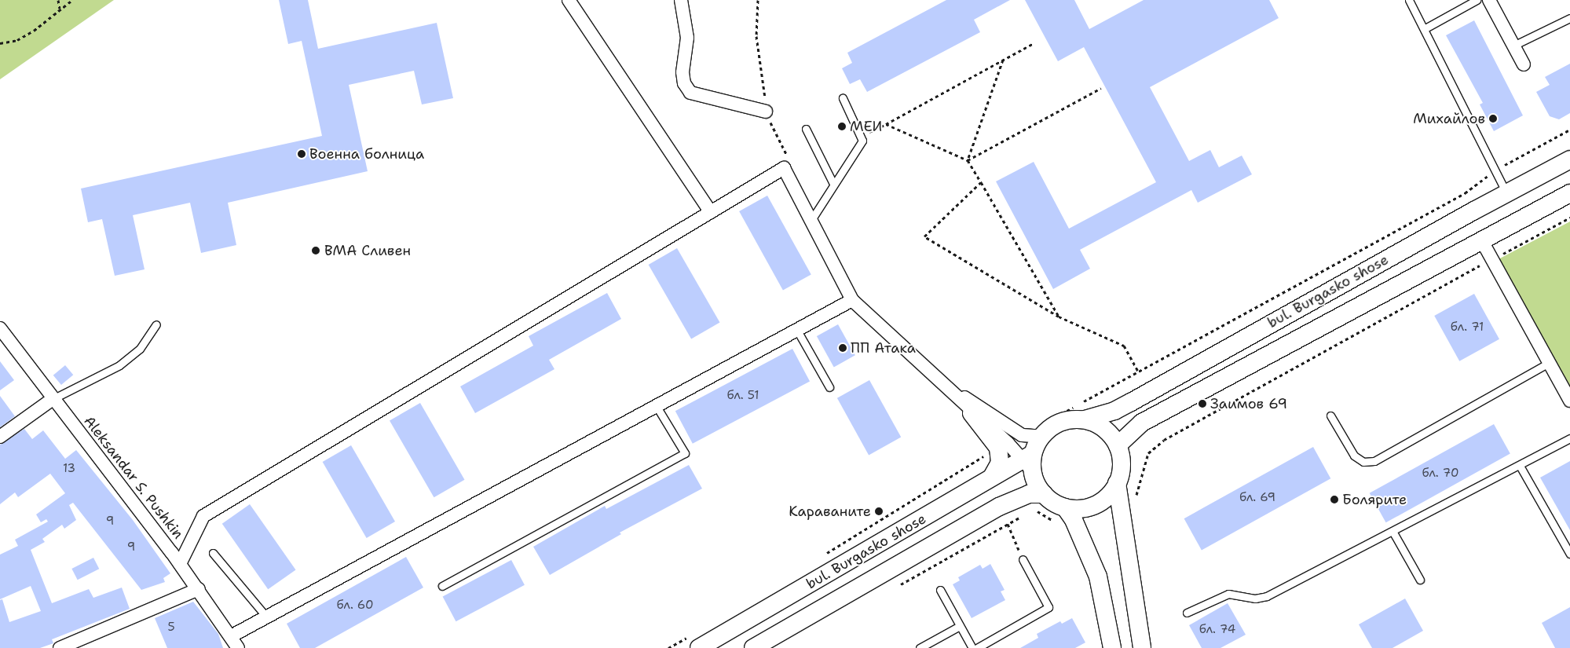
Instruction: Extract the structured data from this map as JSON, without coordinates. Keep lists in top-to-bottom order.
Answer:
{
  "streets": {
    "main road": ["bul. Burgasko shose"],
    "street": ["Aleksandar S. Pushkin"]
  },
  "places": [
    "Михайлов",
    "МЕИ",
    "Военна болница",
    "ВМА Сливен",
    "ПП Атака",
    "Заимов 69",
    "Болярите",
    "Караваните"
  ],
  "house_numbers": [
    "бл. 71",
    "бл. 51",
    "13",
    "бл. 70",
    "бл. 69",
    "9",
    "9",
    "бл. 60",
    "5",
    "бл. 74"
  ]
}
